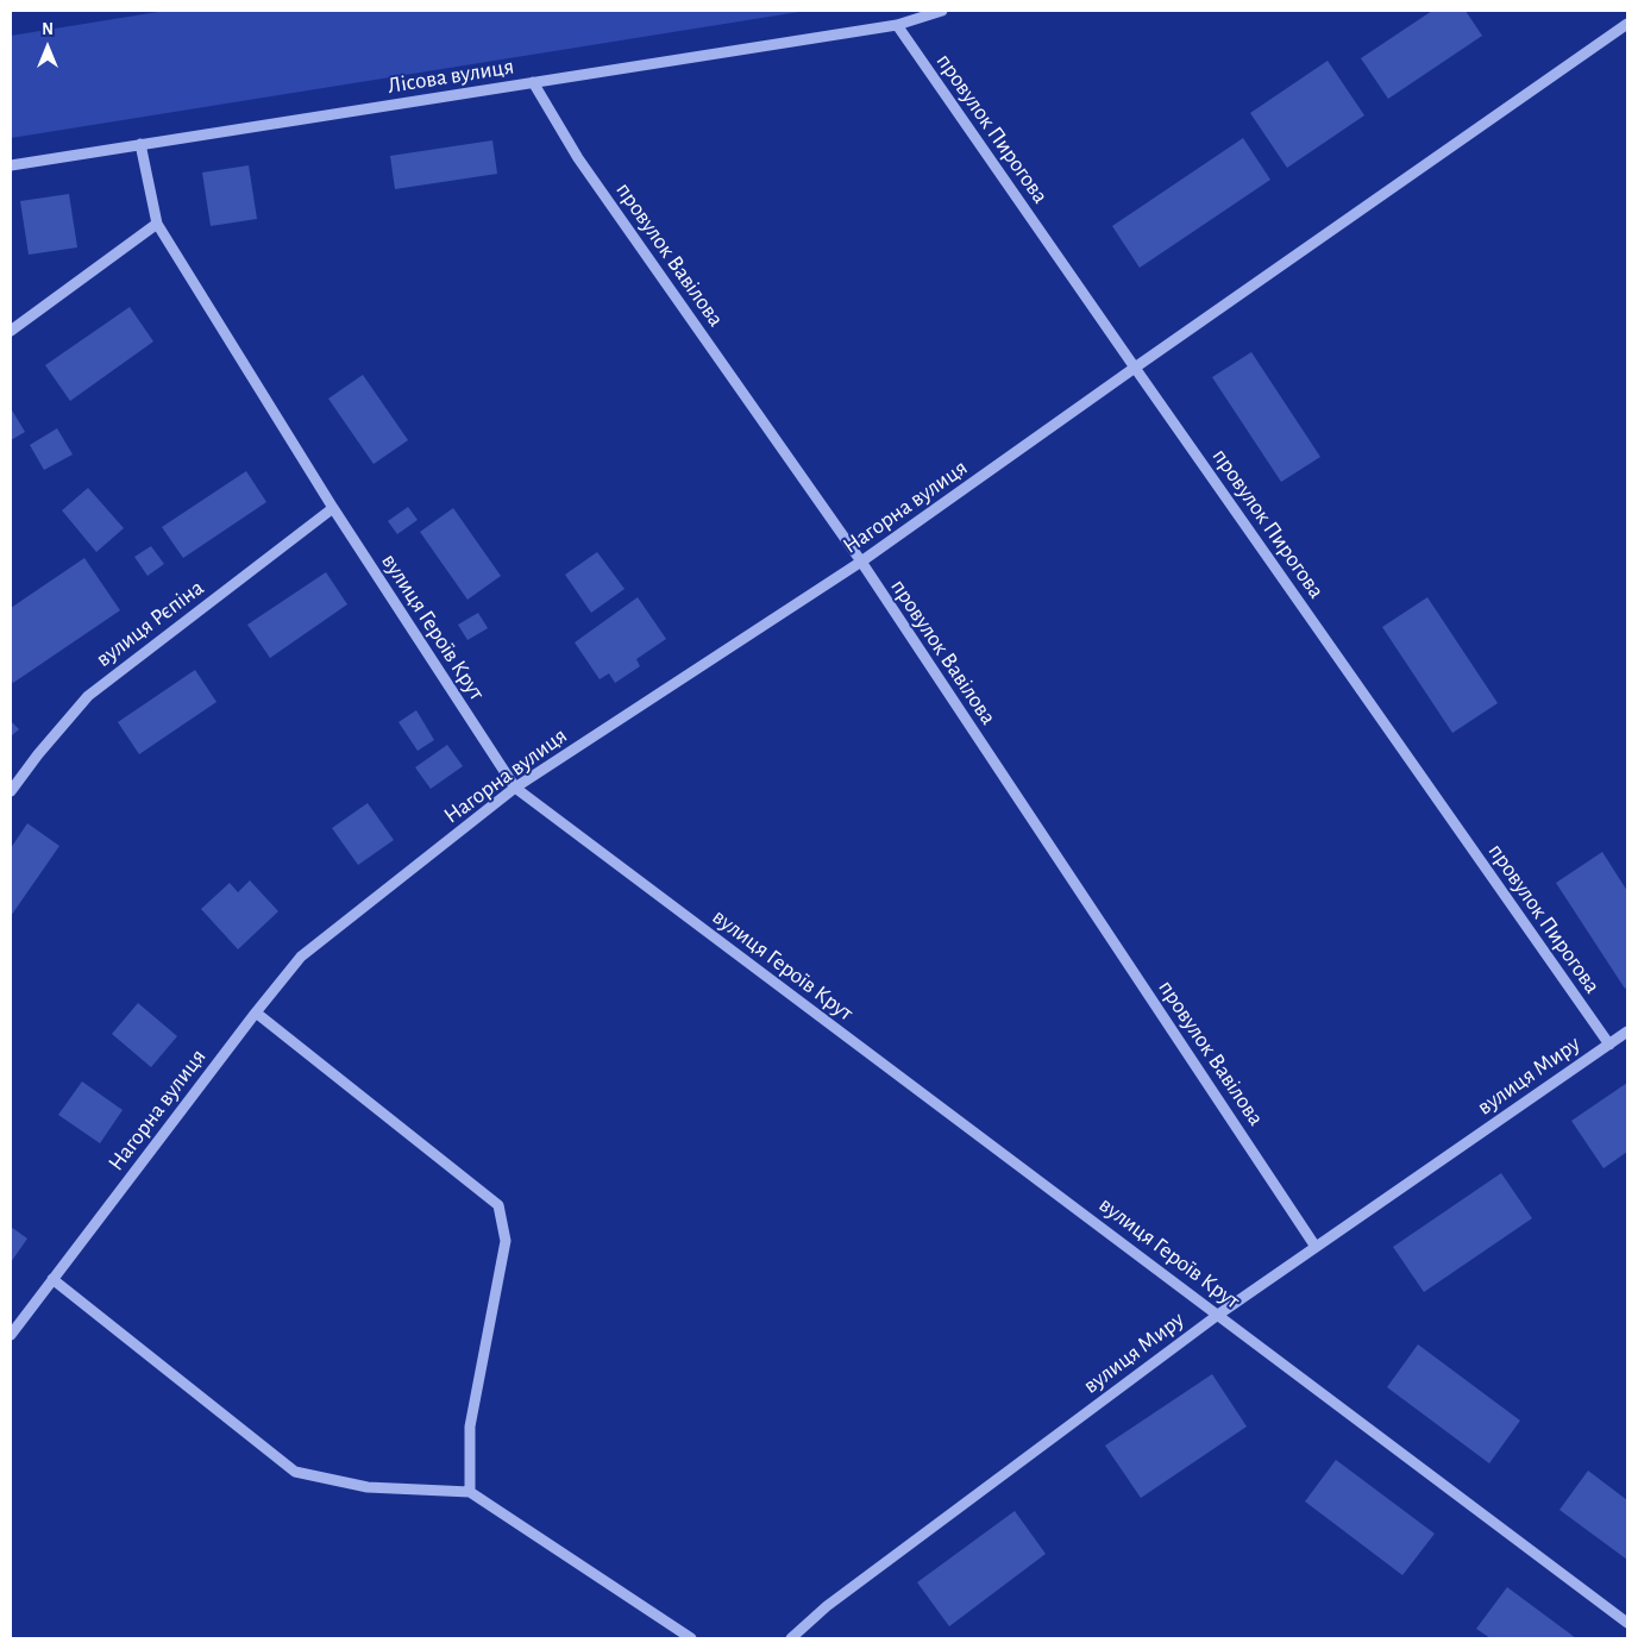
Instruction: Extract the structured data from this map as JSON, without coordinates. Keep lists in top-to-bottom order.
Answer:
{
  "streets": {
    "street": [
      "Лісова вулиця",
      "провулок Пирогова",
      "провулок Вавілова",
      "Нагорна вулиця",
      "вулиця Рєпіна",
      "вулиця Героїв Крут",
      "вулиця Миру"
    ]
  },
  "crossings": [
    ["Лісова вулиця", "провулок Пирогова"],
    ["Лісова вулиця", "провулок Вавілова"],
    ["Лісова вулиця", "вулиця Героїв Крут"],
    ["провулок Пирогова", "Нагорна вулиця"],
    ["провулок Пирогова", "вулиця Миру"],
    ["провулок Вавілова", "Нагорна вулиця"],
    ["провулок Вавілова", "вулиця Миру"],
    ["Нагорна вулиця", "вулиця Героїв Крут"],
    ["вулиця Рєпіна", "вулиця Героїв Крут"],
    ["вулиця Героїв Крут", "вулиця Миру"]
  ],
  "north": "top"
}
